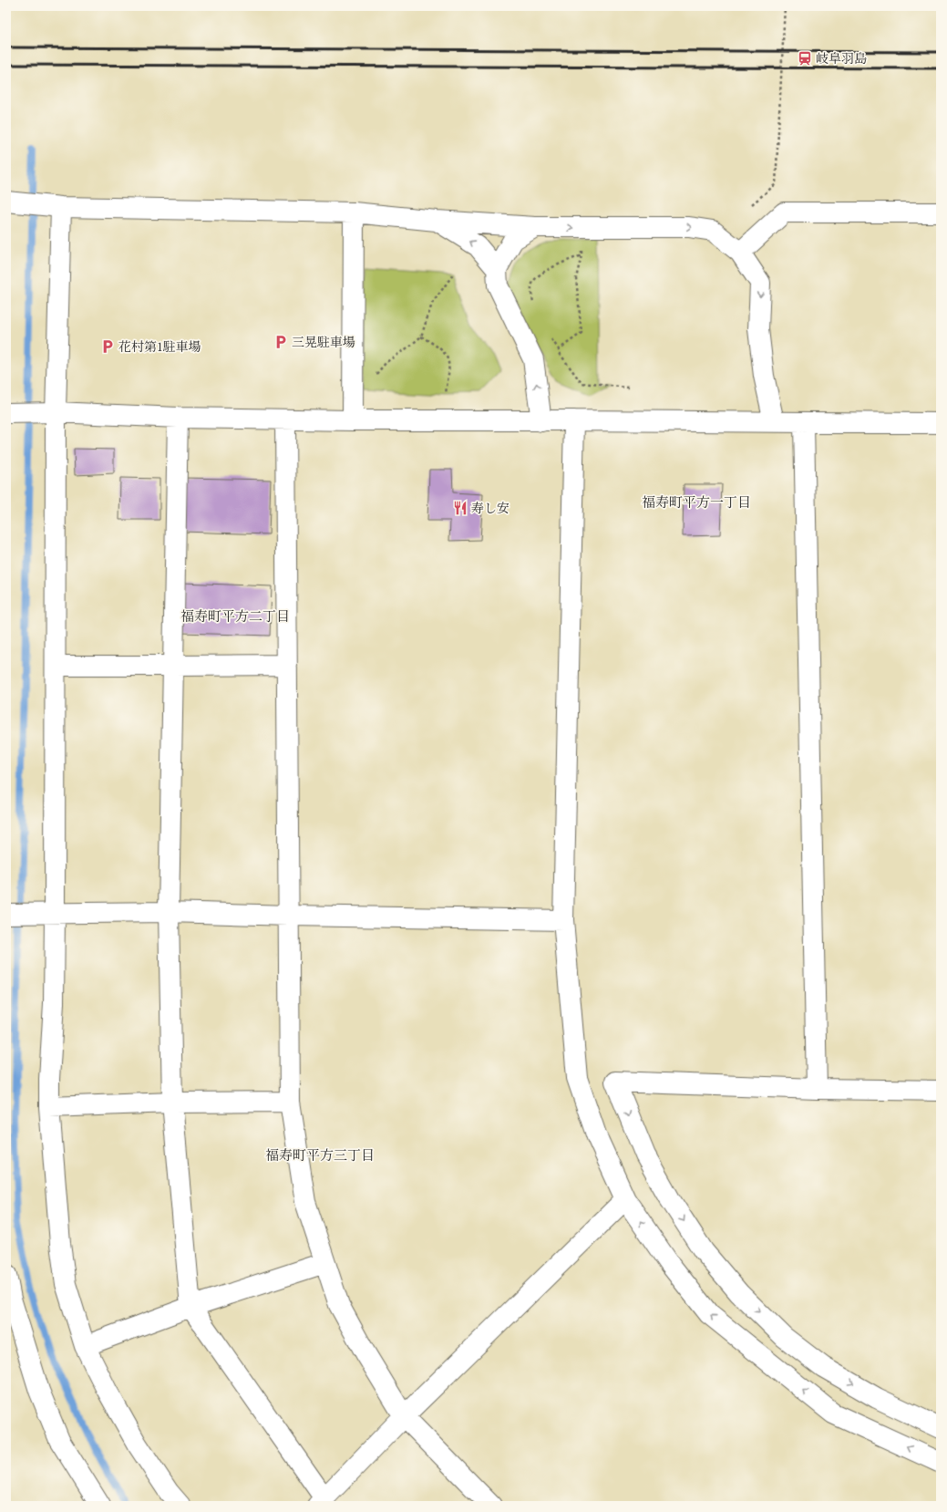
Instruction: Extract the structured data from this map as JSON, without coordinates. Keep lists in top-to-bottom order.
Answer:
{
  "districts": ["福寿町平方一丁目", "福寿町平方二丁目", "福寿町平方三丁目"],
  "places": {
    "station": ["岐阜羽島"],
    "parking": ["三晃駐車場", "花村第1駐車場"],
    "restaurant": ["寿し安"]
  }
}
